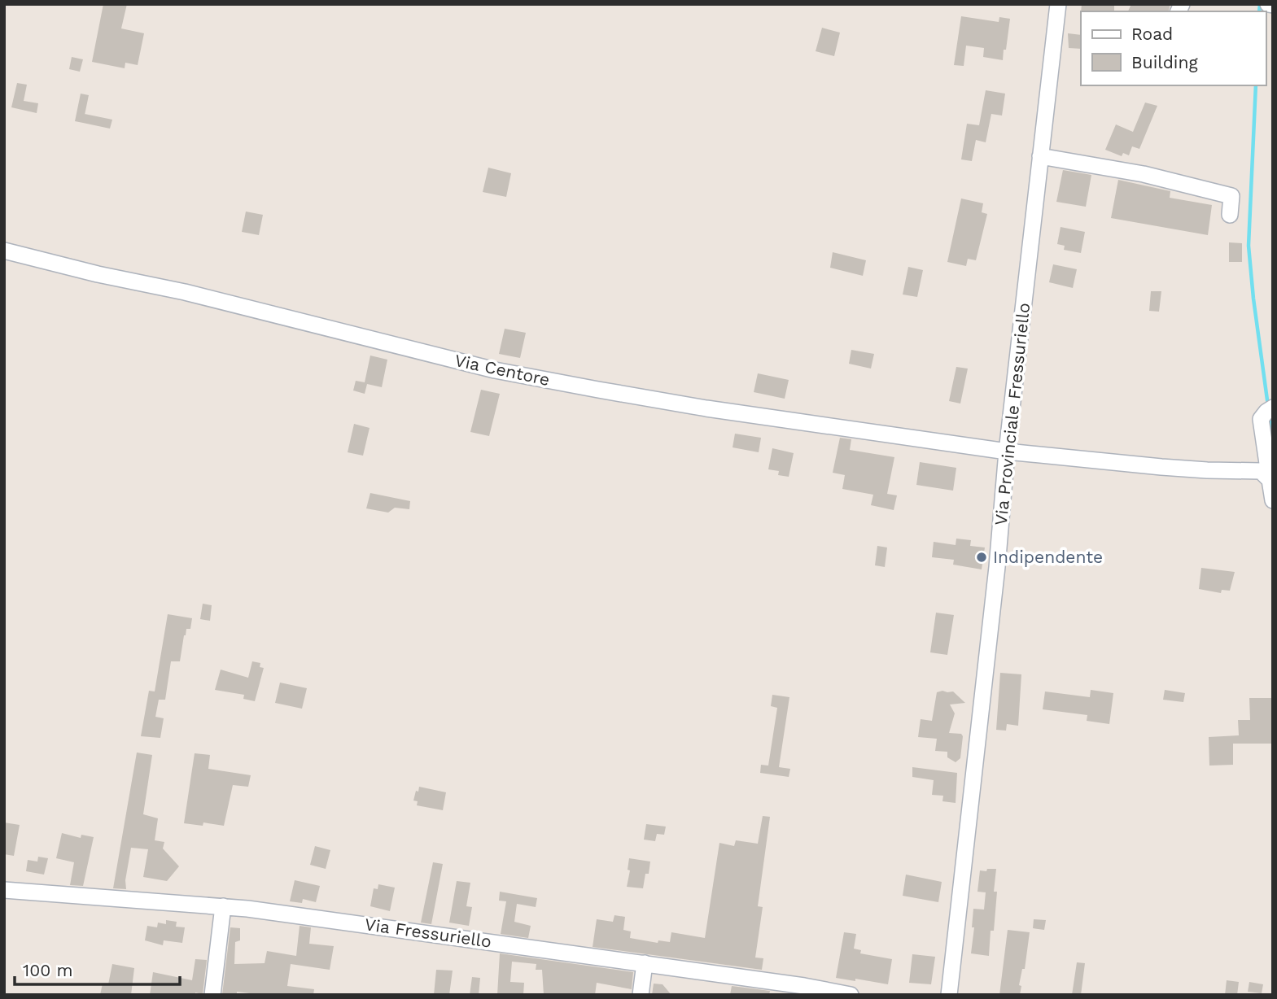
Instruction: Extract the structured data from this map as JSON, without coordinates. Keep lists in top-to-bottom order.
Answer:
{
  "streets": {
    "street": ["Via Centore", "Via Provinciale Fressuriello", "Via Fressuriello"]
  },
  "crossings": [
    ["Via Centore", "Via Provinciale Fressuriello"]
  ],
  "places": ["Indipendente"],
  "legend": ["Road", "Building"],
  "scale_bar": "100 m"
}
